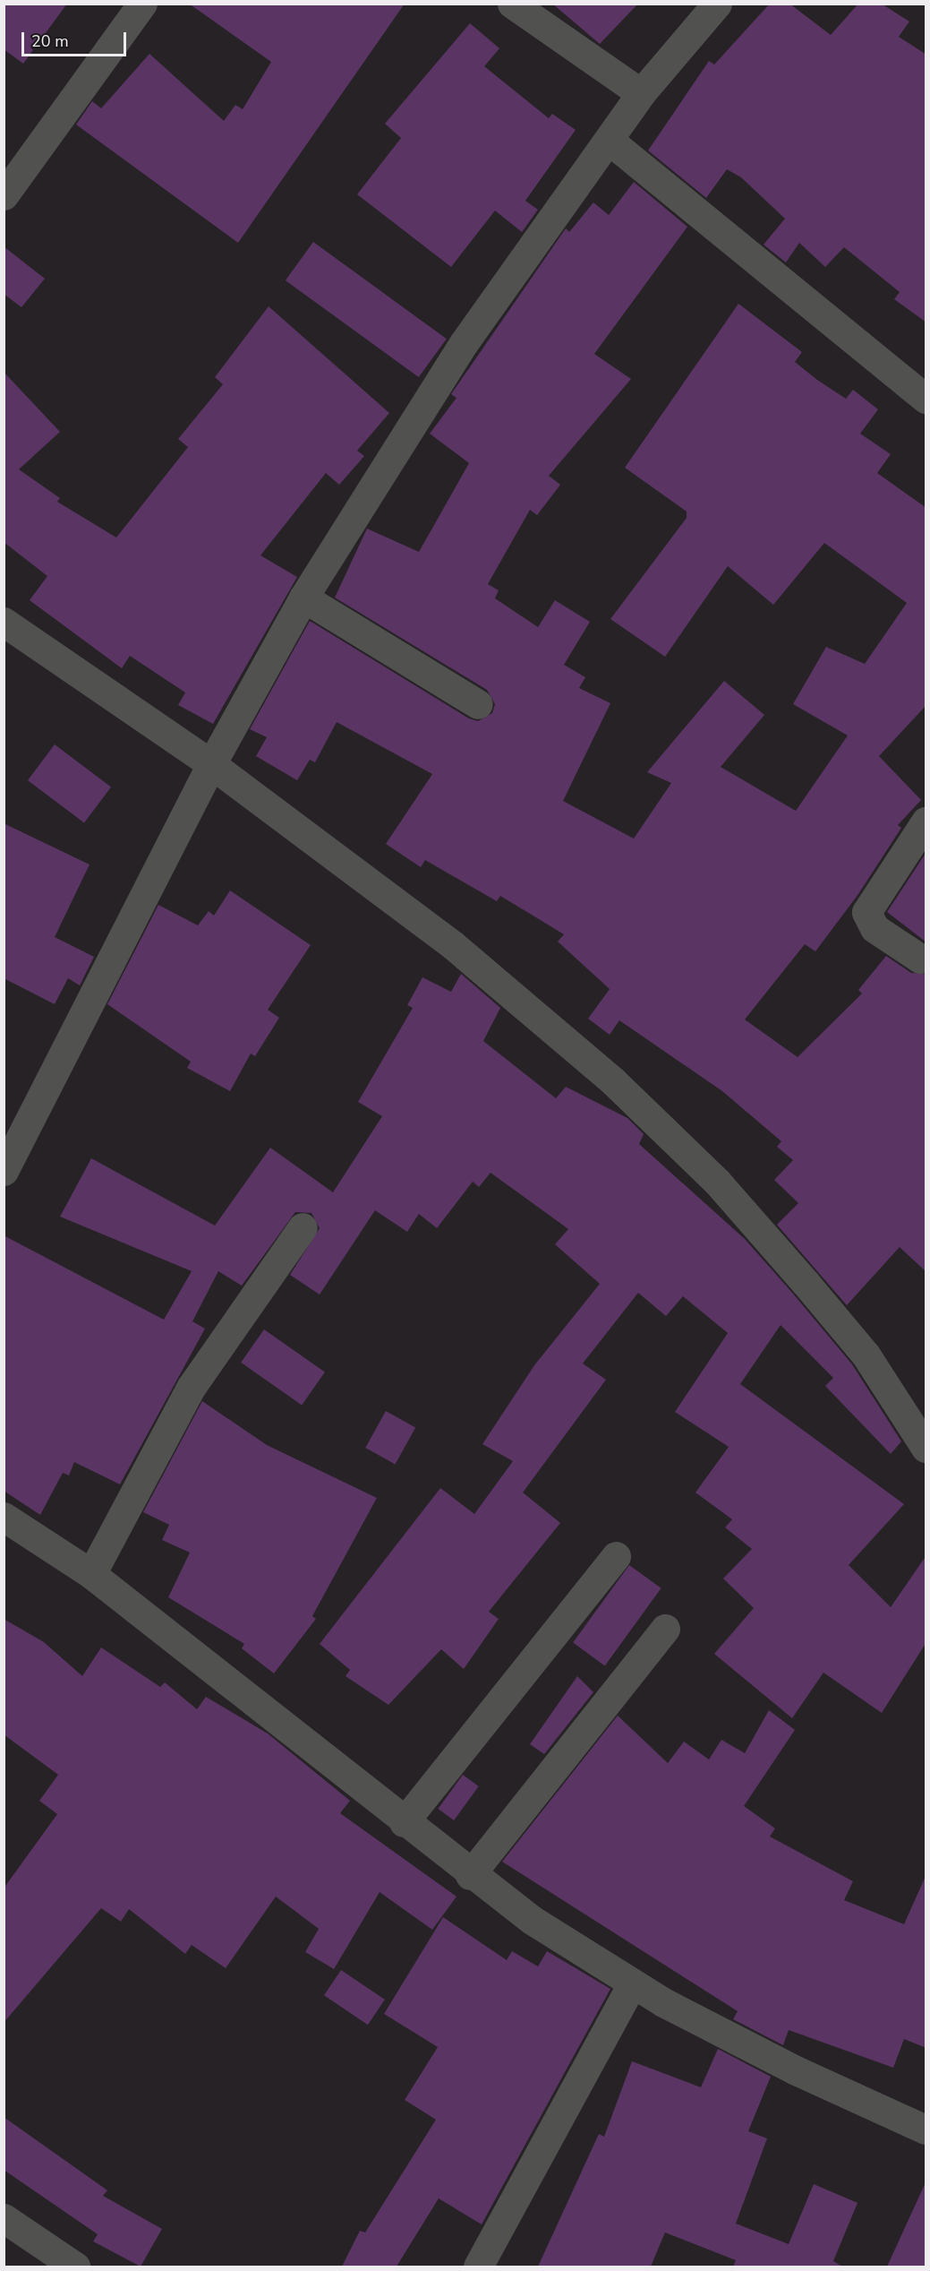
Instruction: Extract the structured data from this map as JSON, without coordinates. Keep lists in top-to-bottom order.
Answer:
{
  "scale_bar": "20 m"
}
